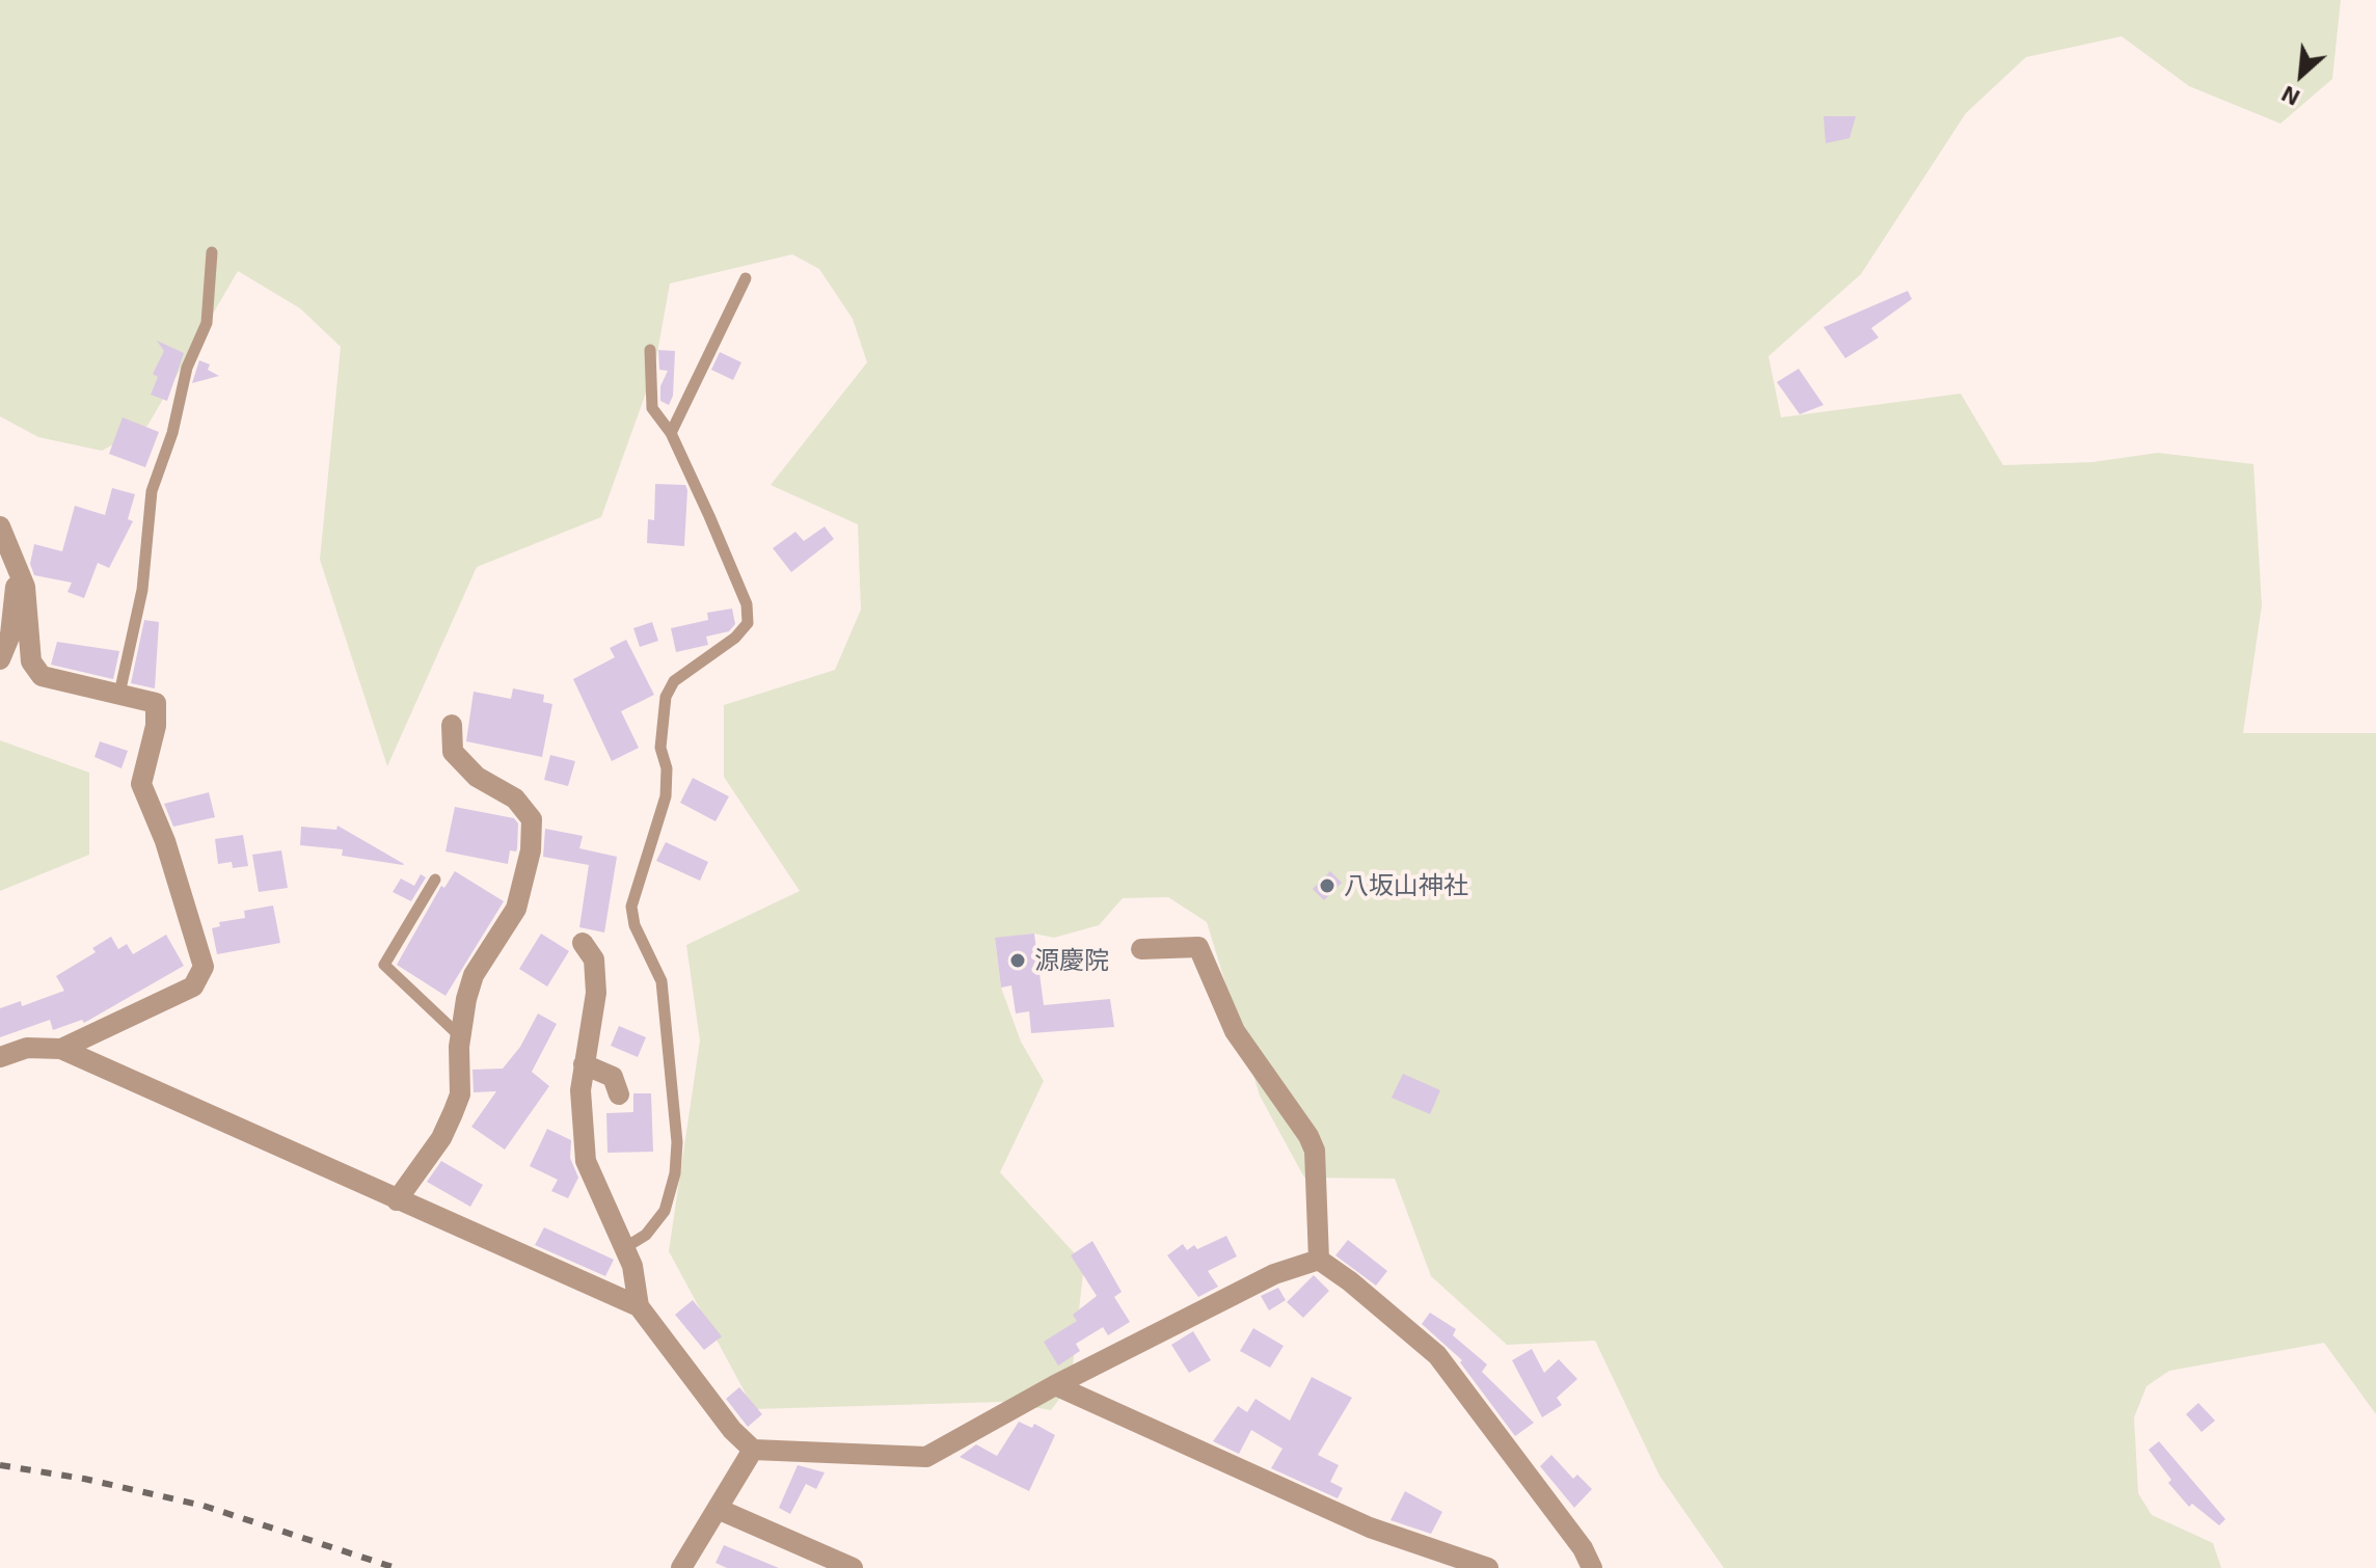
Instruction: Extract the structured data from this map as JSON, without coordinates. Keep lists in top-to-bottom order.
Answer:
{
  "places": ["八坂山神社", "源慶院"],
  "north": "bottom left"
}
